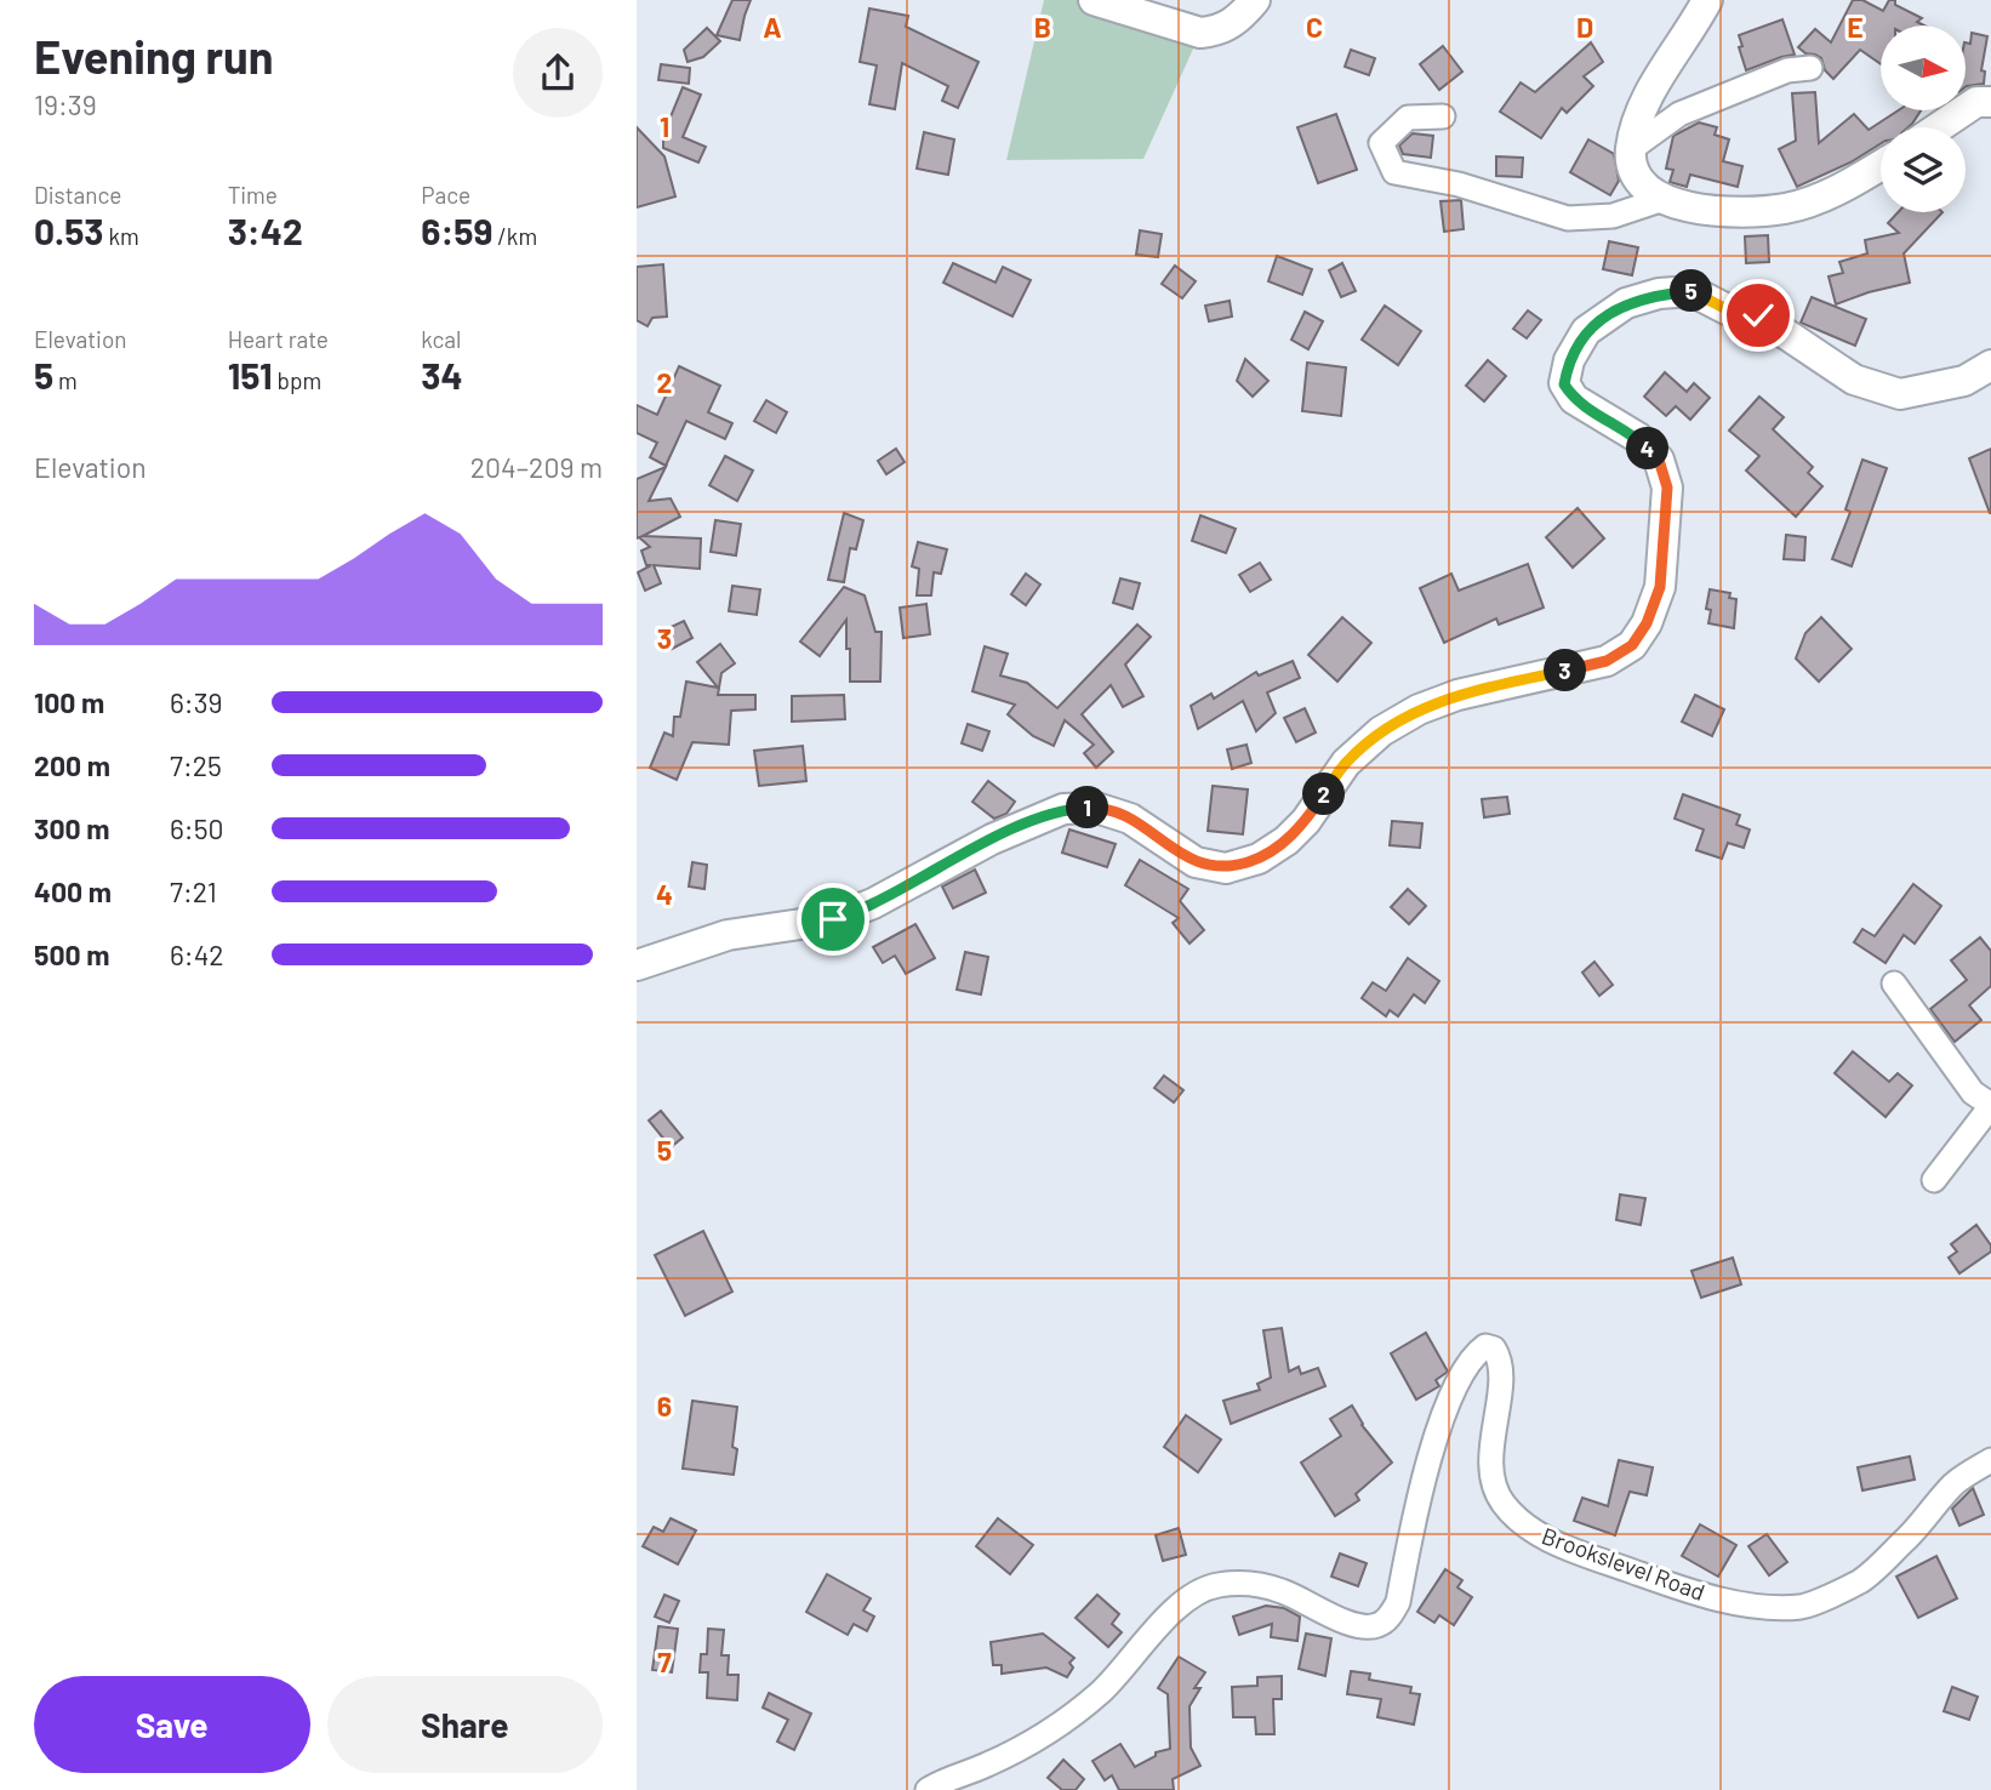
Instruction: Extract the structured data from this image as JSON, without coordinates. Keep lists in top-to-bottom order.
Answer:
{
  "streets": {
    "street": ["Brookslevel Road"]
  },
  "north": "right",
  "page": {
    "heading": ["Evening run", "19:39"],
    "stats": [
      ["Distance", "0.53 km"],
      ["Time", "3:42"],
      ["Pace", "6:59 /km"],
      ["Elevation", "5 m"],
      ["Heart rate", "151 bpm"],
      ["kcal", "34"]
    ],
    "pins": [
      "5",
      "4",
      "3",
      "2",
      "1"
    ],
    "chart": ["Elevation", "204–209 m"],
    "list": [
      {
        "name": "100 m",
        "note": "6:39"
      },
      {
        "name": "200 m",
        "note": "7:25"
      },
      {
        "name": "300 m",
        "note": "6:50"
      },
      {
        "name": "400 m",
        "note": "7:21"
      },
      {
        "name": "500 m",
        "note": "6:42"
      }
    ],
    "buttons": ["Save", "Share"]
  },
  "grid": {
    "columns": [
      "A",
      "B",
      "C",
      "D",
      "E"
    ],
    "rows": [
      "1",
      "2",
      "3",
      "4",
      "5",
      "6",
      "7"
    ]
  }
}
